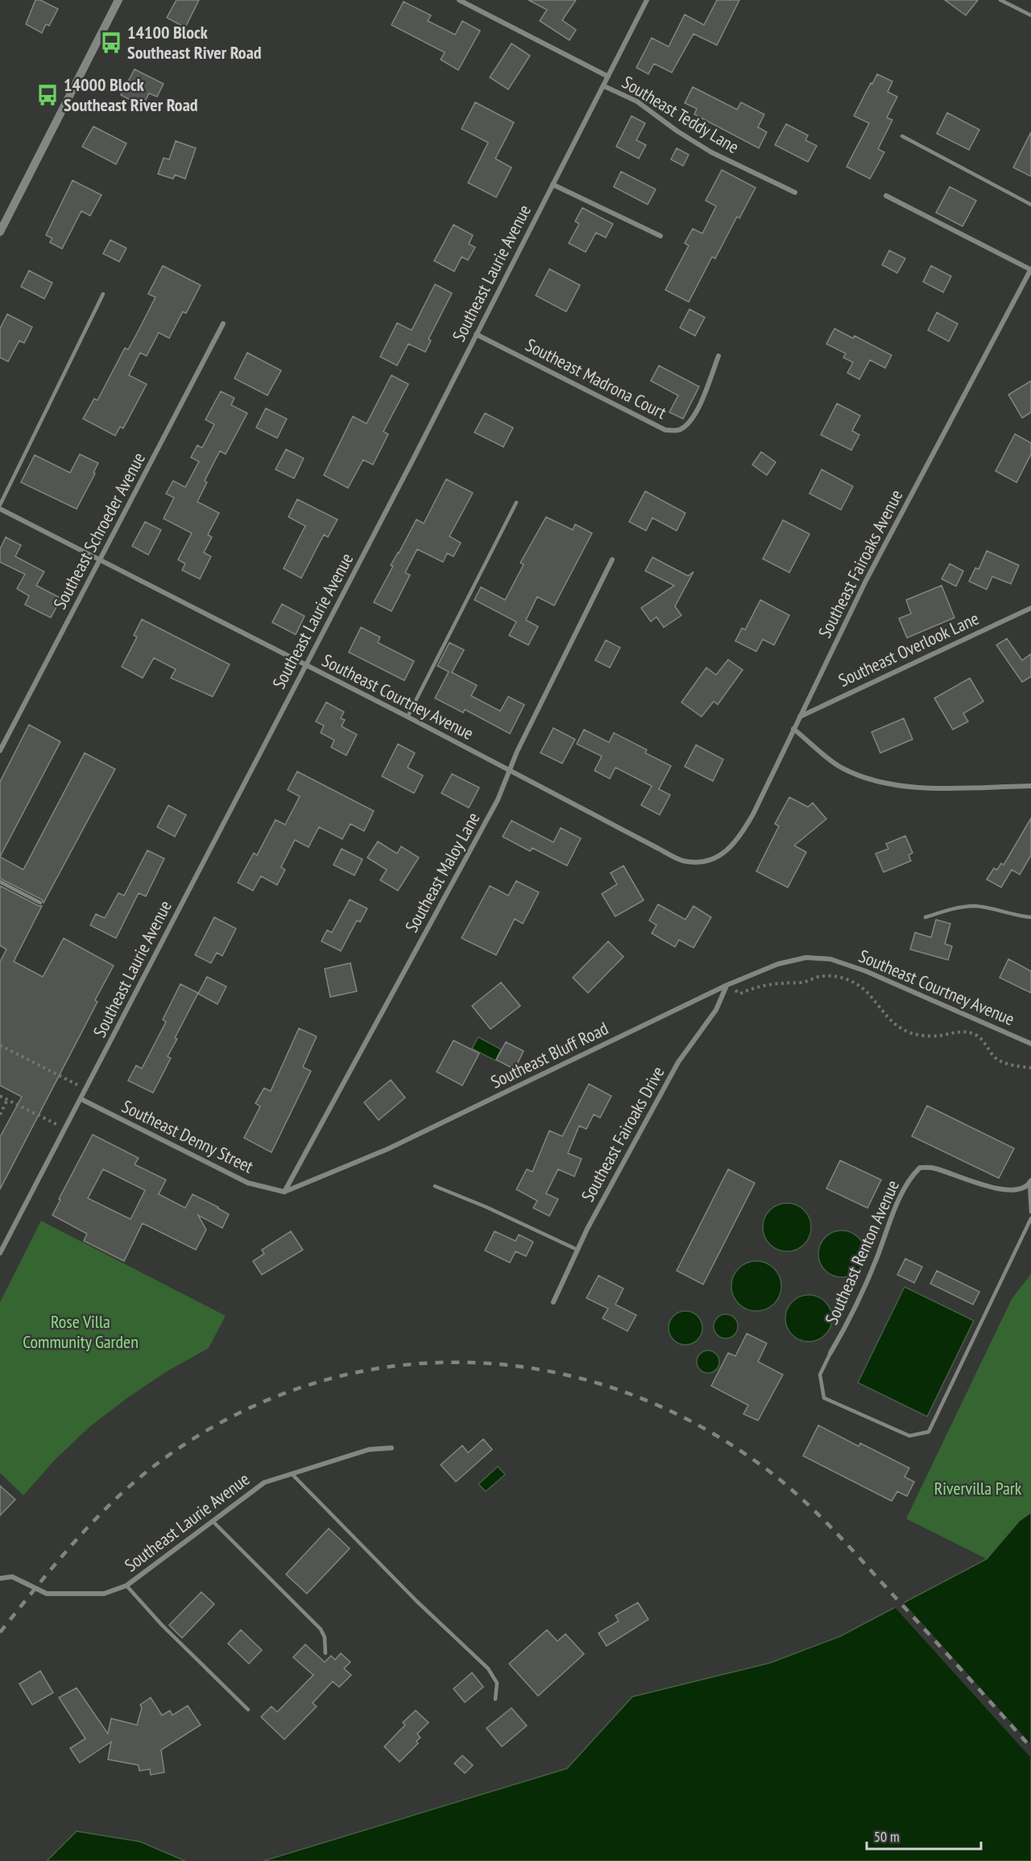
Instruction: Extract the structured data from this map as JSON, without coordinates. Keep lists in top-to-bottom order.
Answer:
{
  "streets": {
    "street": [
      "Southeast Teddy Lane",
      "Southeast Laurie Avenue",
      "Southeast Madrona Court",
      "Southeast Schroeder Avenue",
      "Southeast Fairoaks Avenue",
      "Southeast Overlook Lane",
      "Southeast Courtney Avenue",
      "Southeast Maloy Lane",
      "Southeast Bluff Road",
      "Southeast Fairoaks Drive",
      "Southeast Denny Street",
      "Southeast Renton Avenue"
    ]
  },
  "crossings": [
    ["Southeast Teddy Lane", "Southeast Laurie Avenue"],
    ["Southeast Laurie Avenue", "Southeast Madrona Court"],
    ["Southeast Laurie Avenue", "Southeast Courtney Avenue"],
    ["Southeast Laurie Avenue", "Southeast Denny Street"],
    ["Southeast Schroeder Avenue", "Southeast Courtney Avenue"],
    ["Southeast Fairoaks Avenue", "Southeast Overlook Lane"],
    ["Southeast Fairoaks Avenue", "Southeast Courtney Avenue"],
    ["Southeast Courtney Avenue", "Southeast Maloy Lane"],
    ["Southeast Courtney Avenue", "Southeast Bluff Road"],
    ["Southeast Maloy Lane", "Southeast Bluff Road"],
    ["Southeast Maloy Lane", "Southeast Denny Street"],
    ["Southeast Bluff Road", "Southeast Fairoaks Drive"],
    ["Southeast Bluff Road", "Southeast Denny Street"]
  ],
  "parks": ["Rose Villa Community Garden", "Rivervilla Park"],
  "places": {
    "bus stop": ["14100 Block Southeast River Road", "14000 Block Southeast River Road"]
  },
  "scale_bar": "50 m"
}
